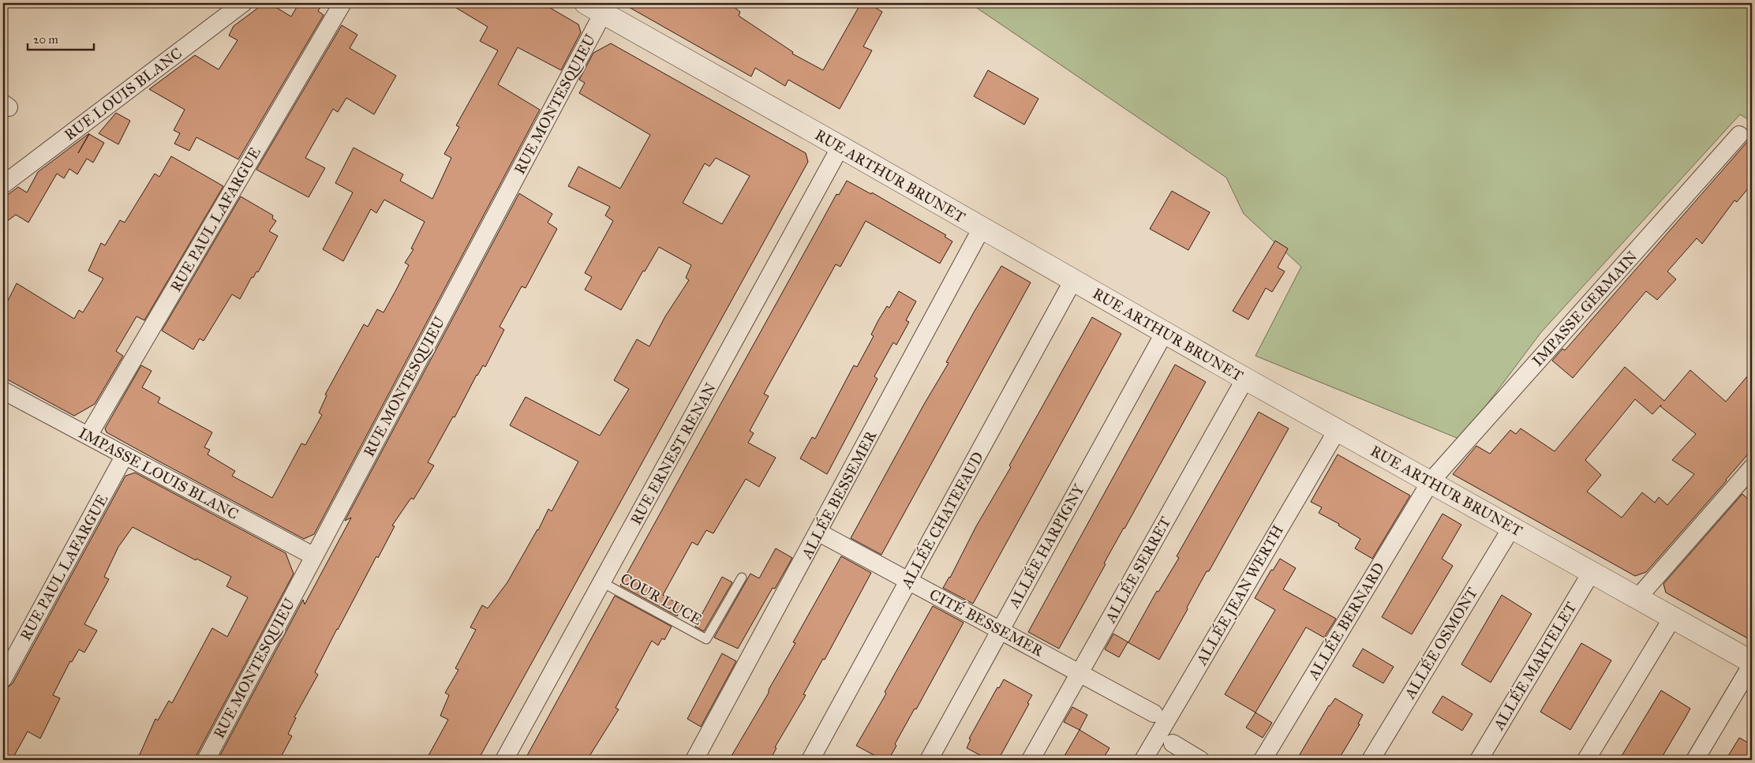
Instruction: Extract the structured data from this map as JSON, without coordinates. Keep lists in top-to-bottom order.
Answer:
{
  "streets": {
    "street": [
      "RUE LOUIS BLANC",
      "RUE MONTESQUIEU",
      "RUE ARTHUR BRUNET",
      "RUE PAUL LAFARGUE",
      "IMPASSE GERMAIN",
      "RUE ERNEST RENAN",
      "IMPASSE LOUIS BLANC",
      "ALLÉE BESSEMER",
      "ALLÉE CHATEFAUD",
      "ALLÉE HARPIGNY",
      "ALLÉE SERRET",
      "ALLÉE JEAN WERTH",
      "ALLÉE BERNARD",
      "CITÉ BESSEMER",
      "ALLÉE OSMONT",
      "ALLÉE MARTELET"
    ],
    "lane": ["COUR LUCE"]
  },
  "crossings": [
    ["RUE MONTESQUIEU", "RUE ARTHUR BRUNET"],
    ["RUE MONTESQUIEU", "IMPASSE LOUIS BLANC"],
    ["RUE ARTHUR BRUNET", "IMPASSE GERMAIN"],
    ["RUE ARTHUR BRUNET", "RUE ERNEST RENAN"],
    ["RUE ARTHUR BRUNET", "ALLÉE BESSEMER"],
    ["RUE ARTHUR BRUNET", "ALLÉE CHATEFAUD"],
    ["RUE ARTHUR BRUNET", "ALLÉE HARPIGNY"],
    ["RUE ARTHUR BRUNET", "ALLÉE SERRET"],
    ["RUE ARTHUR BRUNET", "ALLÉE JEAN WERTH"],
    ["RUE ARTHUR BRUNET", "ALLÉE BERNARD"],
    ["RUE ARTHUR BRUNET", "ALLÉE OSMONT"],
    ["RUE ARTHUR BRUNET", "ALLÉE MARTELET"],
    ["RUE PAUL LAFARGUE", "IMPASSE LOUIS BLANC"],
    ["IMPASSE GERMAIN", "ALLÉE BERNARD"],
    ["RUE ERNEST RENAN", "COUR LUCE"],
    ["ALLÉE BESSEMER", "CITÉ BESSEMER"],
    ["ALLÉE CHATEFAUD", "CITÉ BESSEMER"],
    ["ALLÉE HARPIGNY", "CITÉ BESSEMER"],
    ["ALLÉE SERRET", "CITÉ BESSEMER"]
  ],
  "scale_bar": "20 m"
}
